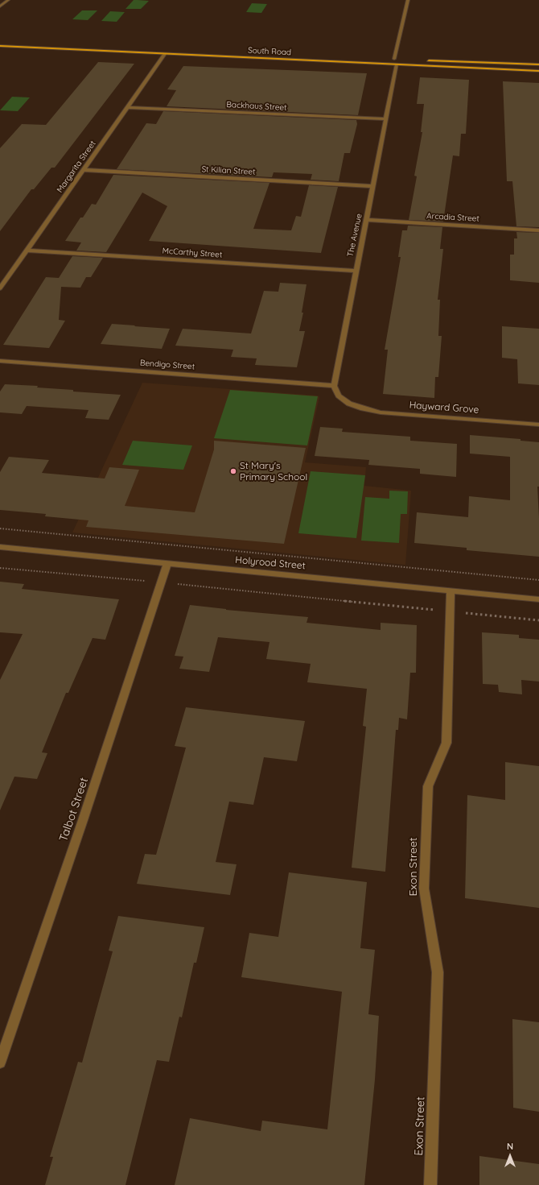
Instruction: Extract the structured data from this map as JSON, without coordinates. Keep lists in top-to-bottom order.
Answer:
{
  "streets": {
    "main road": ["South Road"],
    "street": [
      "Backhaus Street",
      "Margarita Street",
      "St Kilian Street",
      "Arcadia Street",
      "The Avenue",
      "McCarthy Street",
      "Bendigo Street",
      "Hayward Grove",
      "Holyrood Street",
      "Talbot Street",
      "Exon Street"
    ]
  },
  "crossings": [
    ["South Road", "Margarita Street"],
    ["South Road", "The Avenue"],
    ["Backhaus Street", "Margarita Street"],
    ["Backhaus Street", "The Avenue"],
    ["Margarita Street", "St Kilian Street"],
    ["Margarita Street", "McCarthy Street"],
    ["St Kilian Street", "The Avenue"],
    ["Arcadia Street", "The Avenue"],
    ["The Avenue", "McCarthy Street"],
    ["The Avenue", "Bendigo Street"],
    ["The Avenue", "Hayward Grove"],
    ["Bendigo Street", "Hayward Grove"],
    ["Holyrood Street", "Talbot Street"],
    ["Holyrood Street", "Exon Street"]
  ],
  "places": ["St Mary's Primary School"],
  "north": "top"
}
